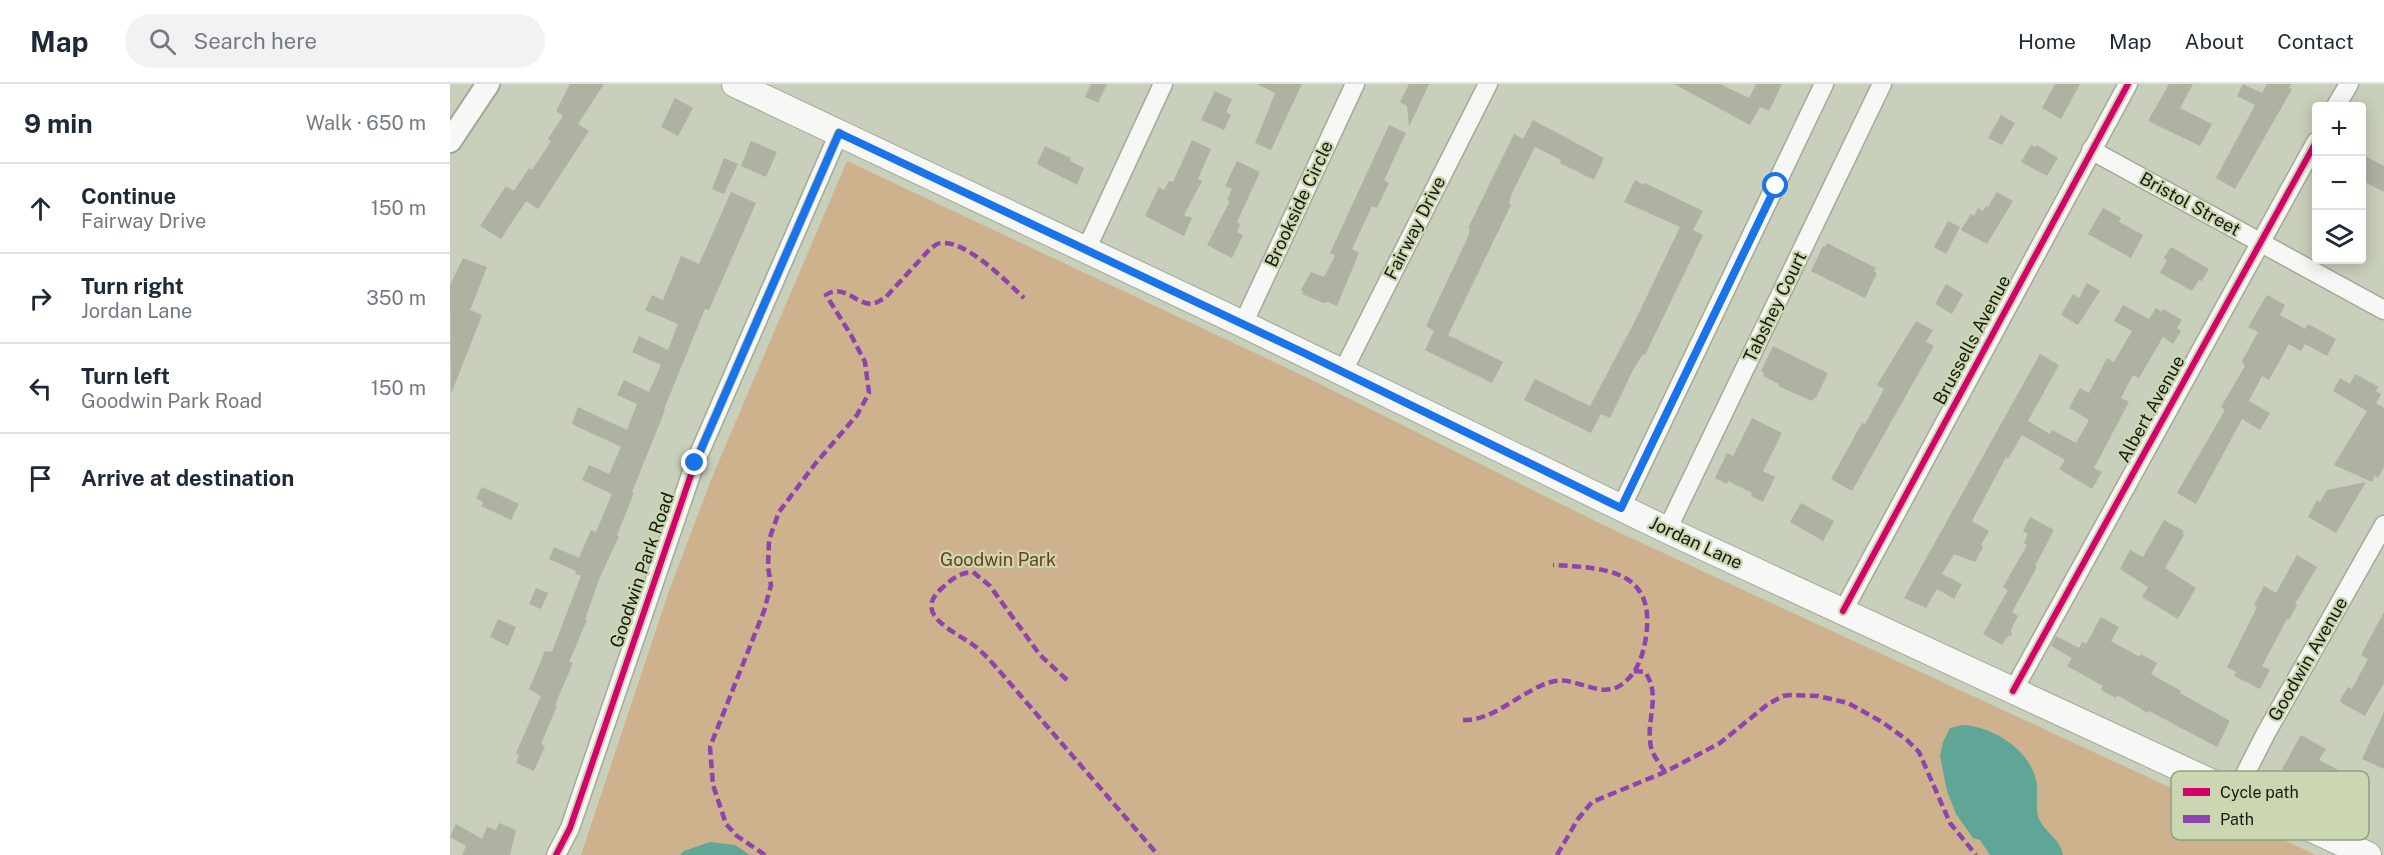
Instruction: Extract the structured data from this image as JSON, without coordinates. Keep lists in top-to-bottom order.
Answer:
{
  "streets": {
    "main road": ["Jordan Lane"],
    "street": [
      "Brookside Circle",
      "Bristol Street",
      "Fairway Drive",
      "Tabshey Court",
      "Brussells Avenue",
      "Albert Avenue",
      "Goodwin Park Road",
      "Goodwin Avenue"
    ]
  },
  "crossings": [
    ["Brookside Circle", "Jordan Lane"],
    ["Bristol Street", "Brussells Avenue"],
    ["Bristol Street", "Albert Avenue"],
    ["Fairway Drive", "Jordan Lane"],
    ["Tabshey Court", "Jordan Lane"],
    ["Brussells Avenue", "Jordan Lane"],
    ["Albert Avenue", "Jordan Lane"],
    ["Jordan Lane", "Goodwin Park Road"]
  ],
  "parks": ["Goodwin Park"],
  "legend": ["Cycle path", "Path"],
  "page": {
    "header": "Map",
    "search": "Search here",
    "nav": [
      "Home",
      "Map",
      "About",
      "Contact"
    ],
    "heading": ["9 min", "Walk · 650 m"],
    "map_buttons": ["+", "−"],
    "list": [
      ["Continue", "Fairway Drive", "150 m"],
      ["Turn right", "Jordan Lane", "350 m"],
      ["Turn left", "Goodwin Park Road", "150 m"],
      "Arrive at destination"
    ]
  }
}
